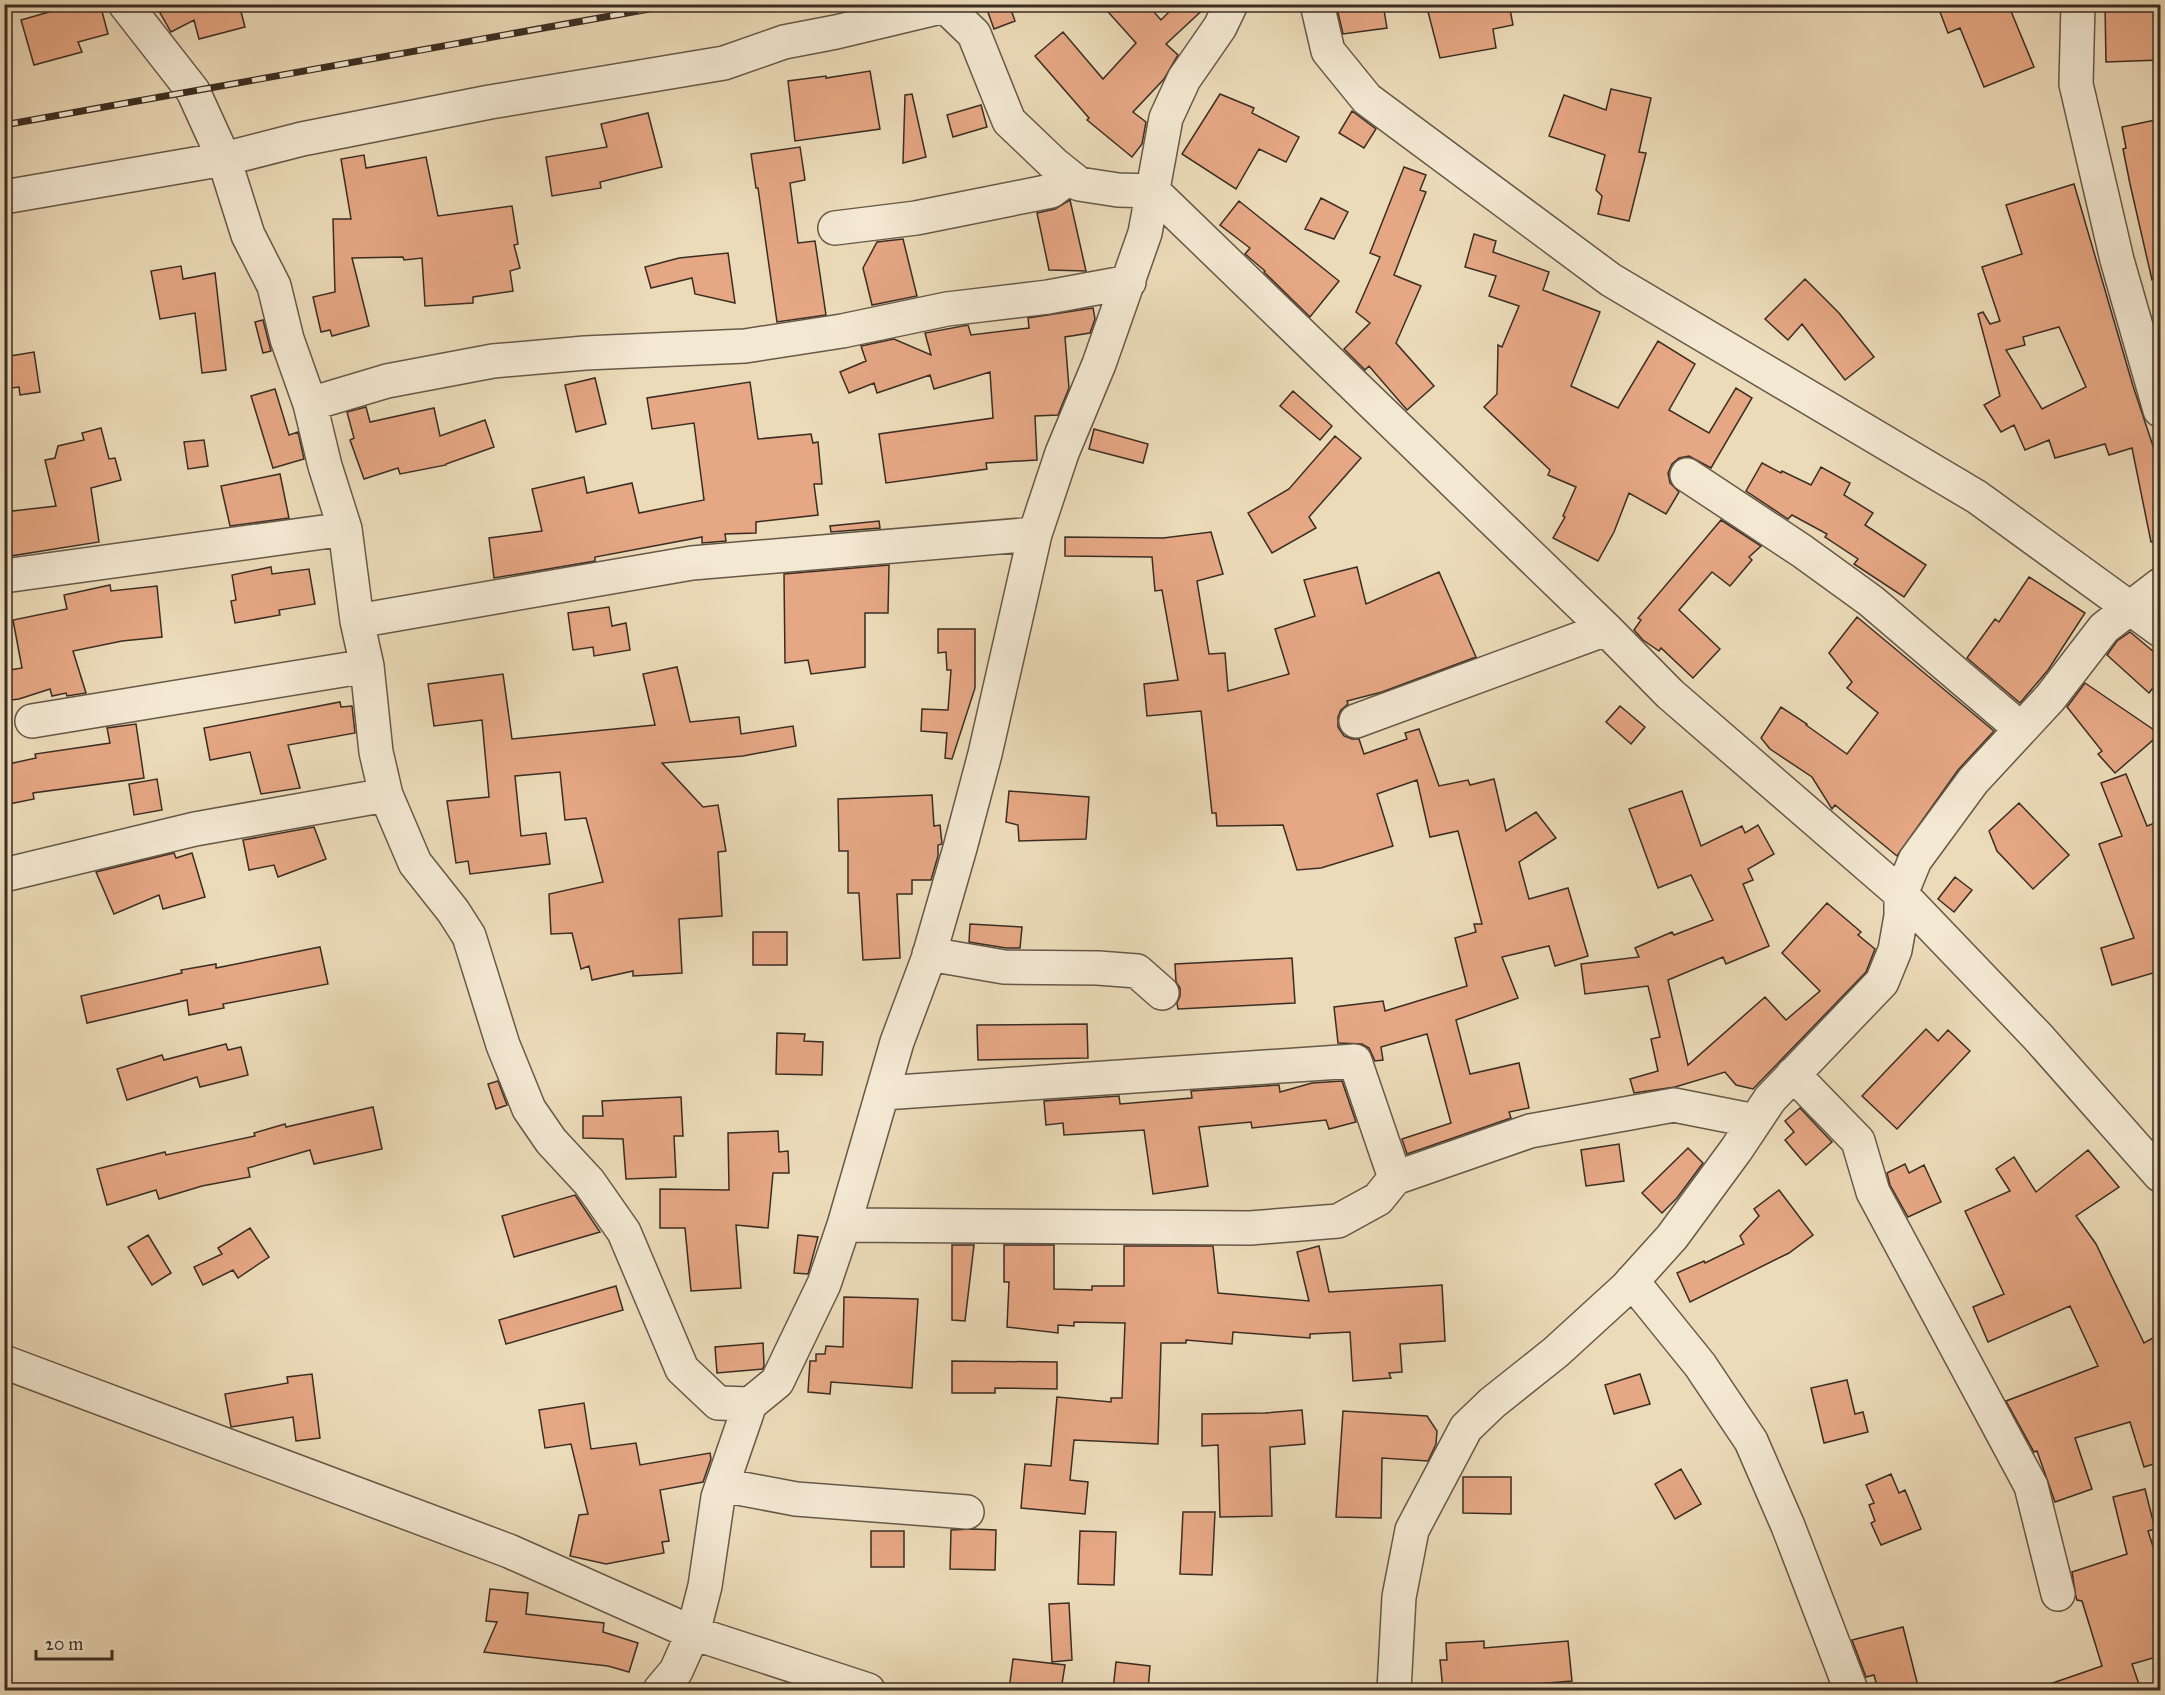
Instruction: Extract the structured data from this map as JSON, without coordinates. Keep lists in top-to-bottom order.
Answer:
{
  "scale_bar": "20 m"
}
